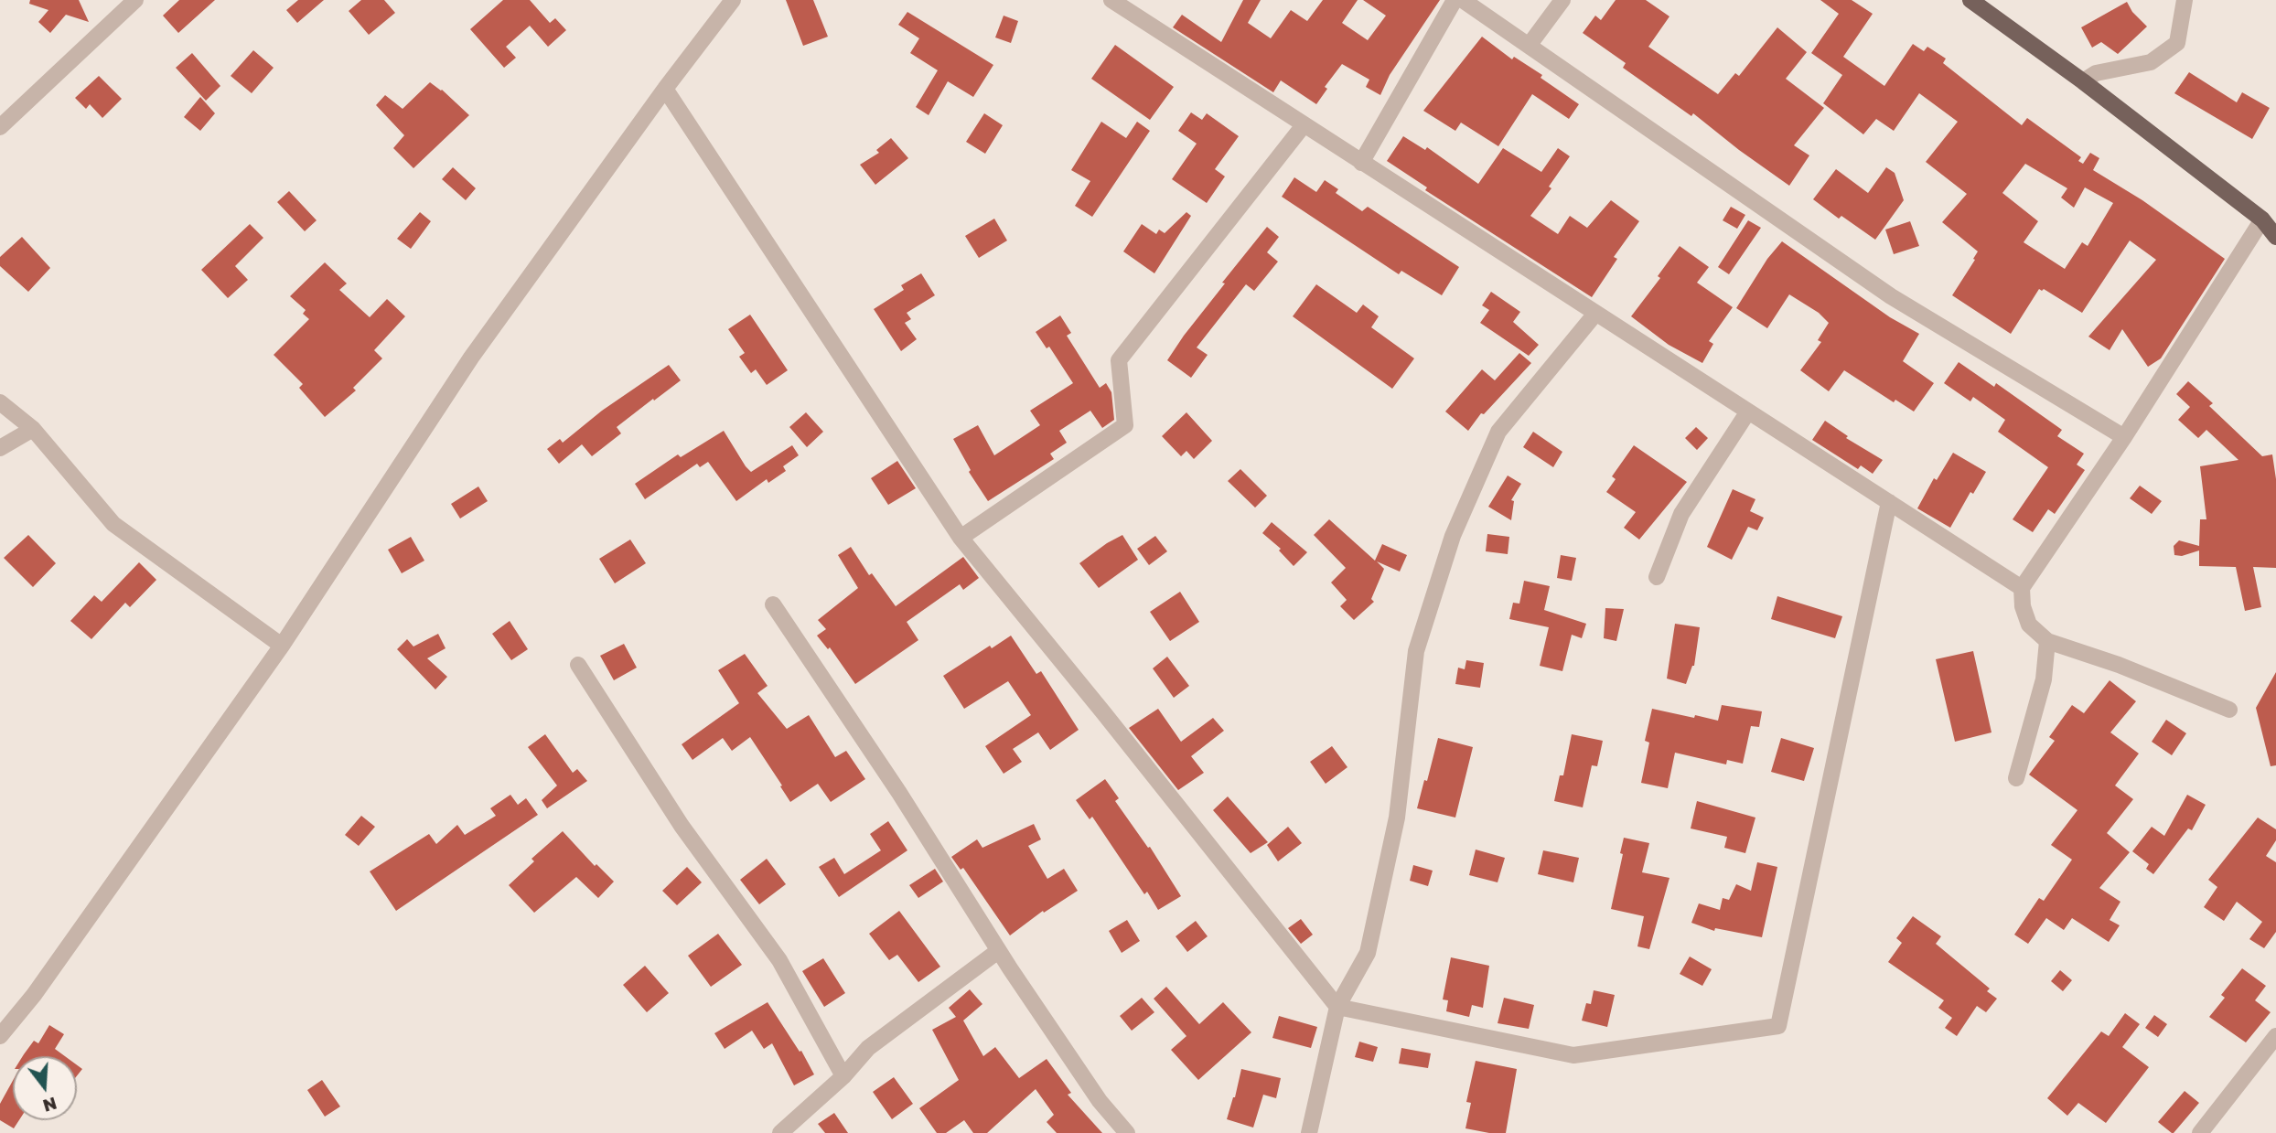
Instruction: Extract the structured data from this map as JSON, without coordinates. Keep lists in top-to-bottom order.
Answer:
{
  "north": "bottom"
}
